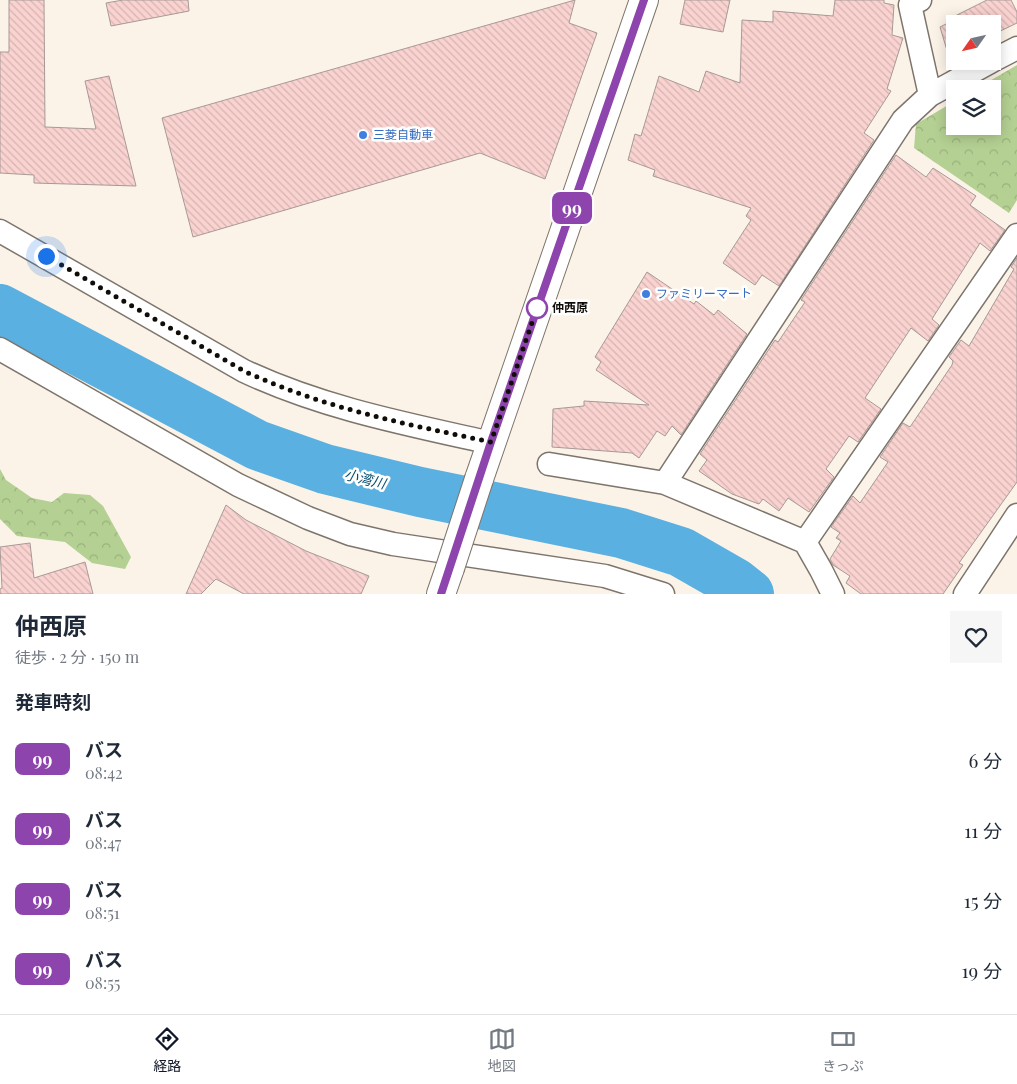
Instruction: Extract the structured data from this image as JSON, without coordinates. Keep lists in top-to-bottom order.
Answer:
{
  "water": ["小湾川"],
  "places": ["三菱自動車", "ファミリーマート", "仲西原"],
  "lines": ["bus line 99"],
  "north": "bottom left",
  "page": {
    "on_map": "99",
    "heading": [
      ["仲西原", "徒歩 · 2 分 · 150 m"],
      "発車時刻"
    ],
    "list": [
      {
        "mark": "99",
        "name": "バス",
        "note": "08:42",
        "value": "6 分"
      },
      {
        "mark": "99",
        "name": "バス",
        "note": "08:47",
        "value": "11 分"
      },
      {
        "mark": "99",
        "name": "バス",
        "note": "08:51",
        "value": "15 分"
      },
      {
        "mark": "99",
        "name": "バス",
        "note": "08:55",
        "value": "19 分"
      }
    ],
    "tabs": ["経路", "地図", "きっぷ"]
  }
}
